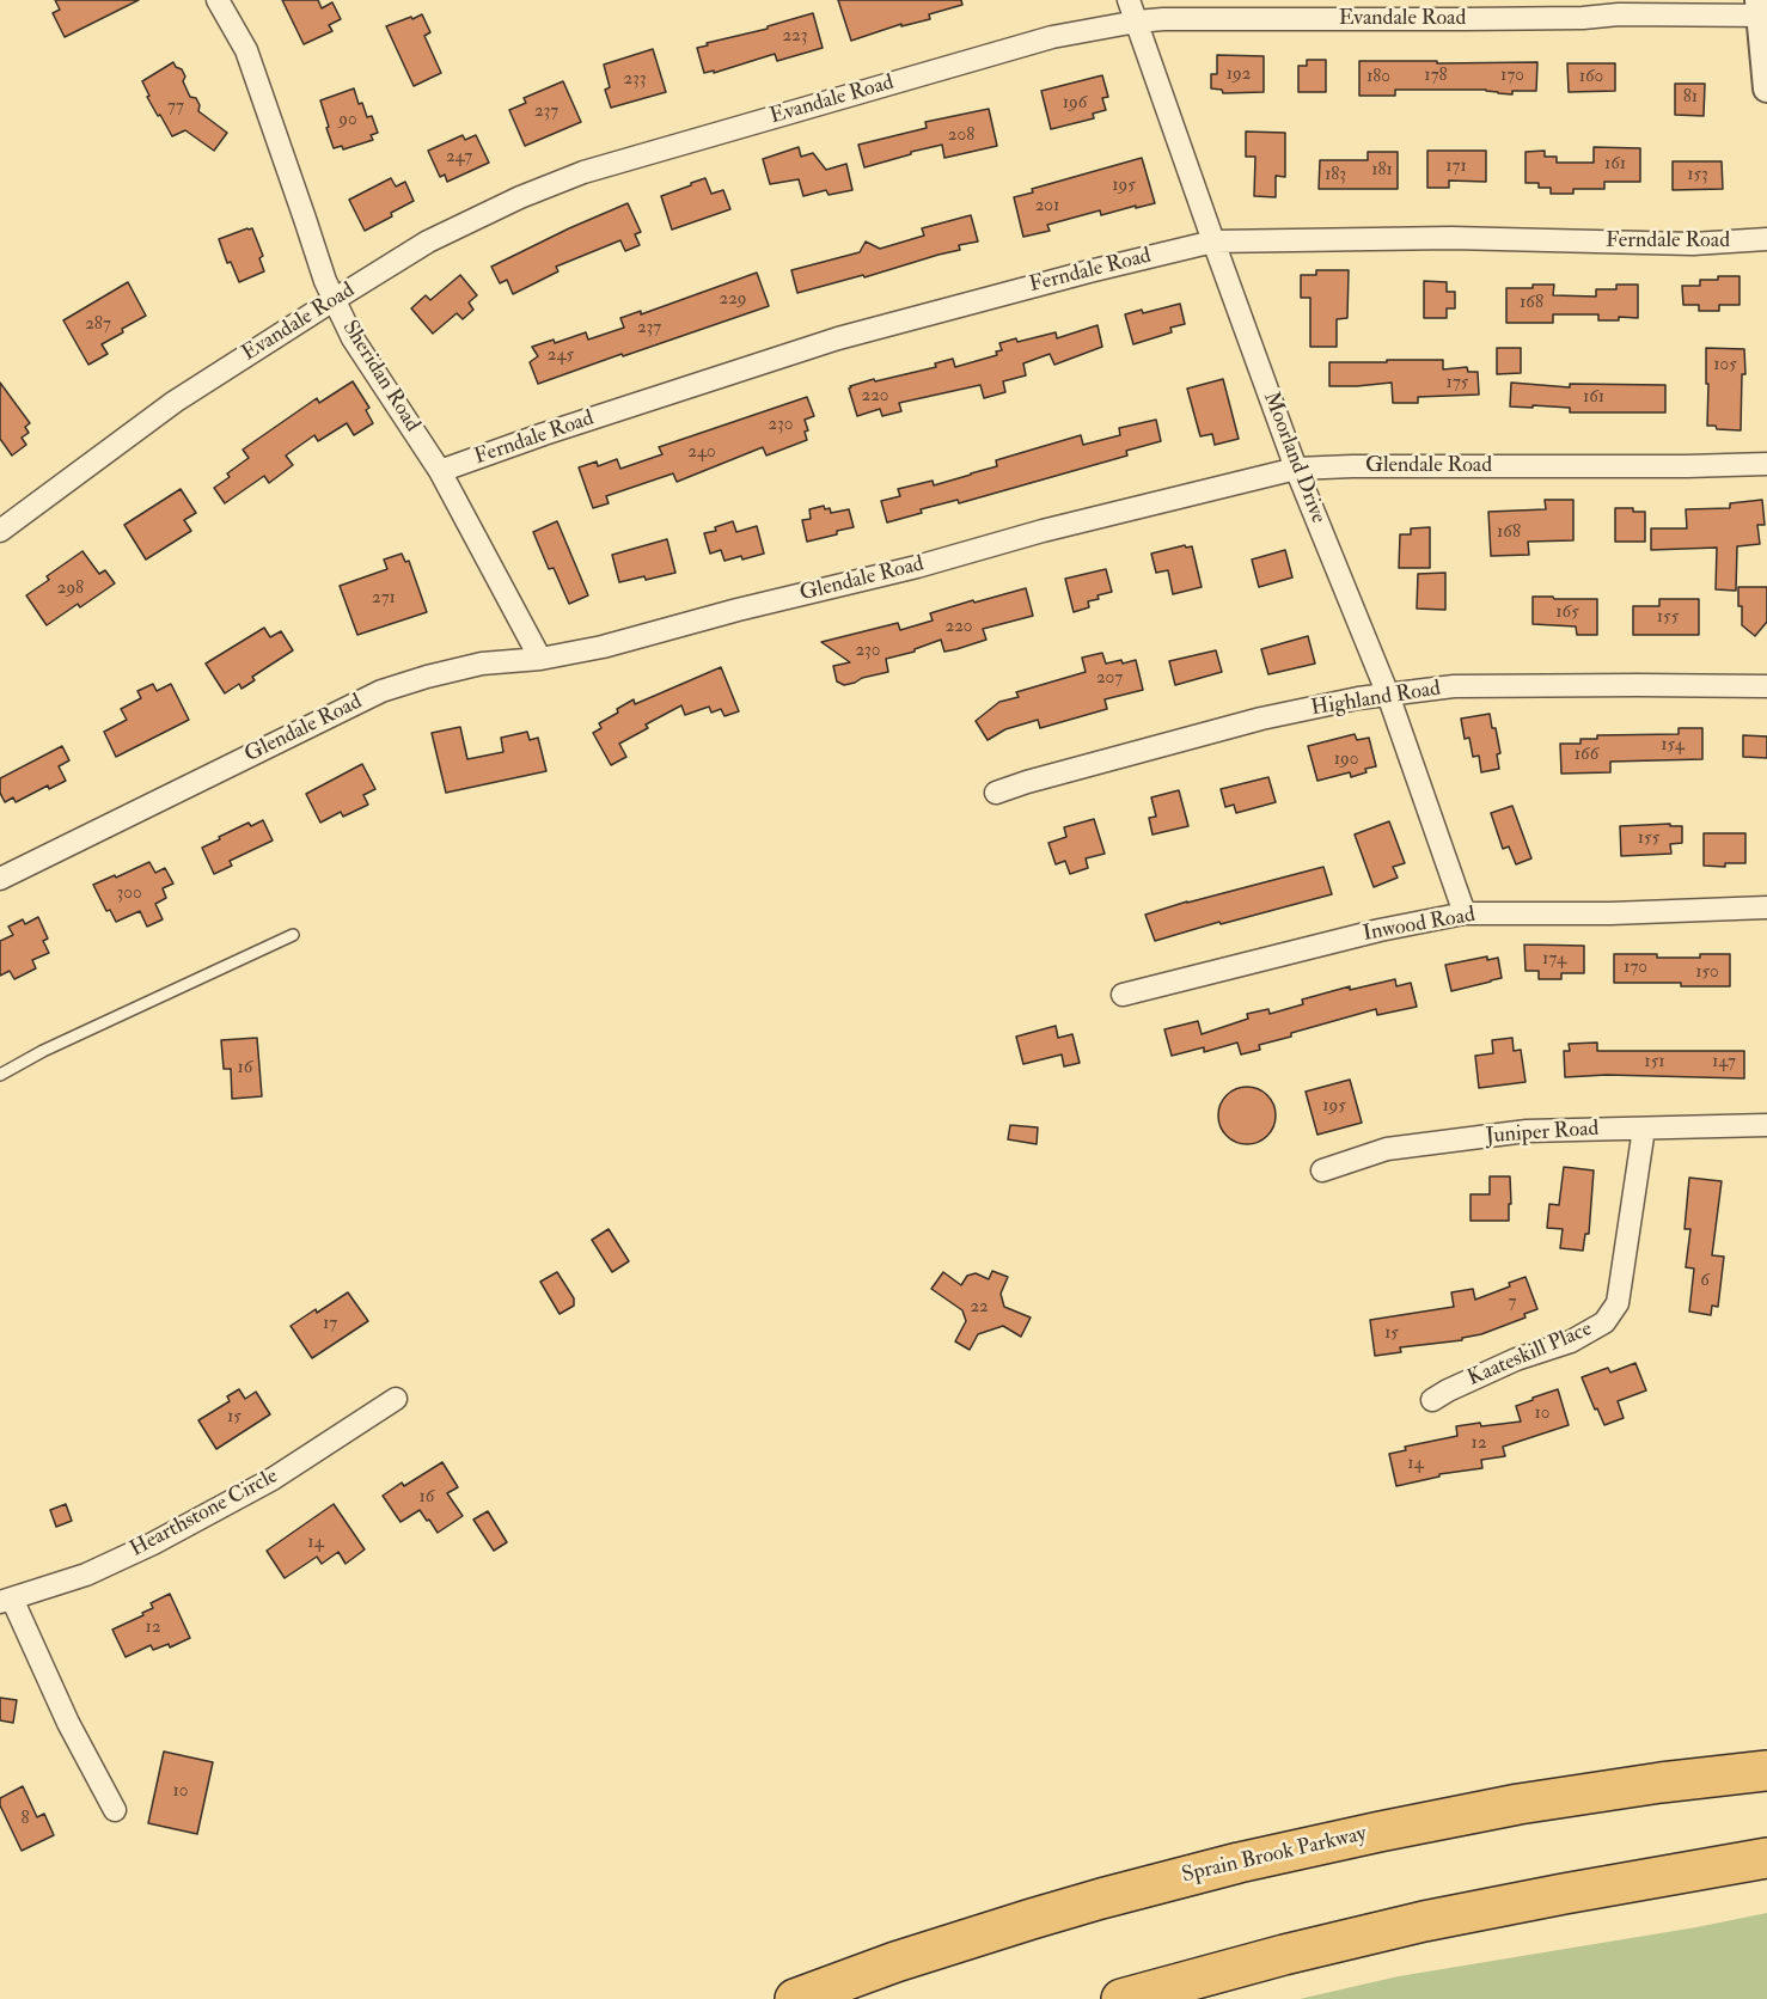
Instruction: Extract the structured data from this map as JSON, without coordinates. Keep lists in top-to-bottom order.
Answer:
{
  "streets": {
    "highway": ["Sprain Brook Parkway"],
    "street": [
      "Evandale Road",
      "Ferndale Road",
      "Sheridan Road",
      "Moorland Drive",
      "Glendale Road",
      "Highland Road",
      "Inwood Road",
      "Juniper Road",
      "Kaateskill Place",
      "Hearthstone Circle"
    ]
  },
  "crossings": [
    ["Evandale Road", "Sheridan Road"],
    ["Evandale Road", "Moorland Drive"],
    ["Ferndale Road", "Sheridan Road"],
    ["Ferndale Road", "Moorland Drive"],
    ["Sheridan Road", "Glendale Road"],
    ["Moorland Drive", "Glendale Road"],
    ["Moorland Drive", "Highland Road"],
    ["Moorland Drive", "Inwood Road"],
    ["Juniper Road", "Kaateskill Place"]
  ],
  "house_numbers": [
    "223",
    "192",
    "178",
    "170",
    "180",
    "160",
    "233",
    "81",
    "196",
    "77",
    "237",
    "90",
    "208",
    "247",
    "161",
    "171",
    "181",
    "183",
    "153",
    "195",
    "201",
    "229",
    "168",
    "287",
    "237",
    "245",
    "105",
    "175",
    "220",
    "161",
    "230",
    "240",
    "168",
    "298",
    "271",
    "165",
    "155",
    "220",
    "230",
    "207",
    "154",
    "166",
    "190",
    "155",
    "300",
    "174",
    "170",
    "150",
    "151",
    "147",
    "16",
    "195",
    "6",
    "7",
    "22",
    "17",
    "15",
    "10",
    "15",
    "12",
    "14",
    "16",
    "14",
    "12",
    "10",
    "8"
  ]
}
